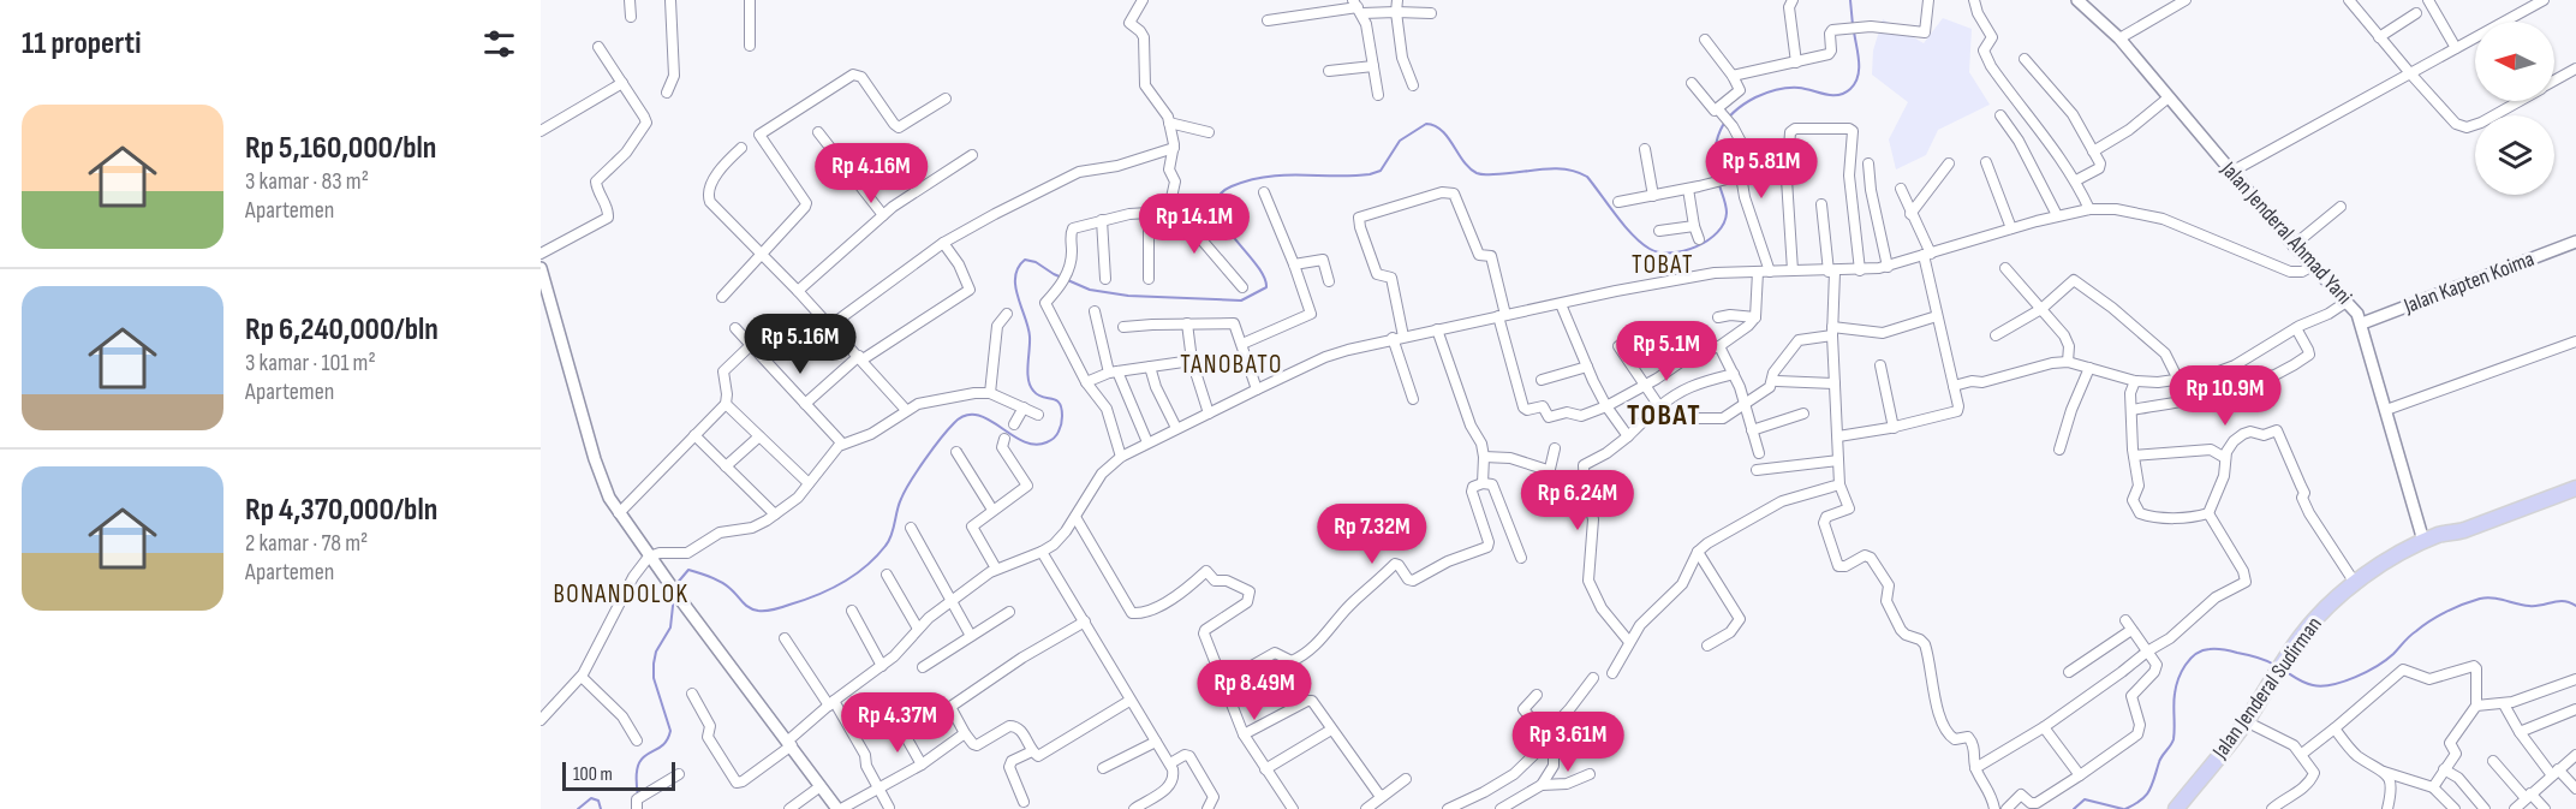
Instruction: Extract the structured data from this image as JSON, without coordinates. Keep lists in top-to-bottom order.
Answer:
{
  "streets": {
    "highway": ["Jalan Jenderal Sudirman"],
    "street": ["Jalan Jenderal Ahmad Yani", "Jalan Kapten Koima"]
  },
  "crossings": [
    ["Jalan Jenderal Ahmad Yani", "Jalan Kapten Koima"],
    ["Jalan Jenderal Ahmad Yani", "Jalan Jenderal Sudirman"]
  ],
  "districts": [
    "TOBAT",
    "TANOBATO",
    "TOBAT",
    "BONANDOLOK"
  ],
  "scale_bar": "100 m",
  "north": "left",
  "page": {
    "heading": "11 properti",
    "list": [
      {
        "name": "Rp 5,160,000/bln",
        "note": "3 kamar · 83 m² · Apartemen"
      },
      {
        "name": "Rp 6,240,000/bln",
        "note": "3 kamar · 101 m² · Apartemen"
      },
      {
        "name": "Rp 4,370,000/bln",
        "note": "2 kamar · 78 m² · Apartemen"
      }
    ],
    "price": [
      "Rp 5.81M",
      "Rp 4.16M",
      "Rp 14.1M",
      "Rp 5.16M",
      "Rp 5.1M",
      "Rp 10.9M",
      "Rp 6.24M",
      "Rp 7.32M",
      "Rp 8.49M",
      "Rp 4.37M",
      "Rp 3.61M"
    ],
    "scale": "100 m"
  }
}
